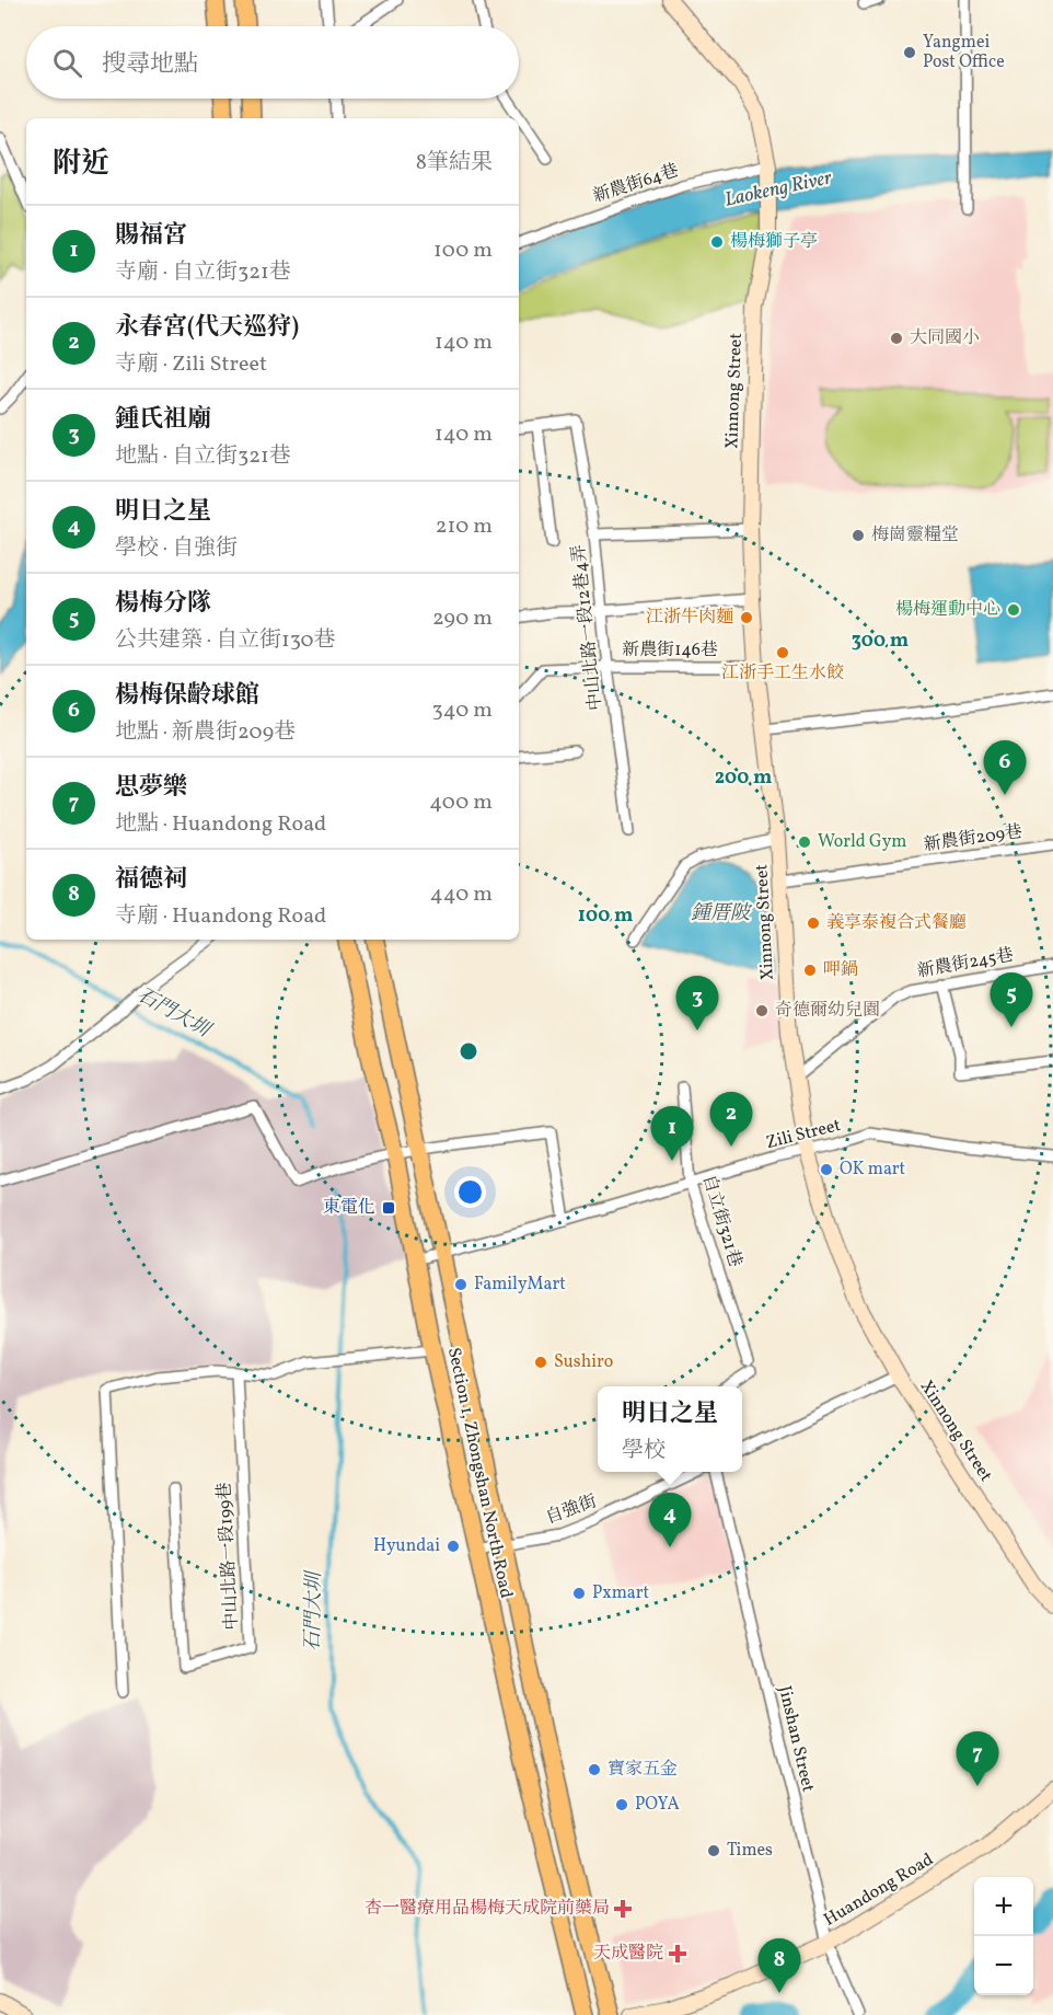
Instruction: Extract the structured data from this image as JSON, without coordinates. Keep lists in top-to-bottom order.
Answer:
{
  "streets": {
    "main road": ["Section 1, Zhongshan North Road"],
    "street": [
      "新農街64巷",
      "Xinnong Street",
      "中山北路一段12巷4弄",
      "新農街146巷",
      "新農街209巷",
      "新農街245巷",
      "Zili Street",
      "自立街321巷",
      "自強街",
      "中山北路一段199巷",
      "Jinshan Street",
      "Huandong Road"
    ]
  },
  "crossings": [
    ["新農街64巷", "Xinnong Street"],
    ["Xinnong Street", "新農街146巷"],
    ["Xinnong Street", "新農街209巷"],
    ["Xinnong Street", "新農街245巷"],
    ["Xinnong Street", "Zili Street"],
    ["中山北路一段12巷4弄", "新農街146巷"],
    ["Zili Street", "自立街321巷"],
    ["Zili Street", "Section 1, Zhongshan North Road"],
    ["Section 1, Zhongshan North Road", "自強街"],
    ["Jinshan Street", "Huandong Road"]
  ],
  "water": ["Laokeng River", "鍾厝陂", "石門大圳"],
  "places": {
    "other": [
      "Yangmei Post Office",
      "楊梅獅子亭",
      "大同國小",
      "梅崗靈糧堂",
      "楊梅運動中心",
      "江浙牛肉麵",
      "江浙手工生水餃",
      "World Gym",
      "義享泰複合式餐廳",
      "呷鍋",
      "奇德爾幼兒園",
      "OK mart",
      "FamilyMart",
      "Sushiro",
      "Hyundai",
      "Pxmart",
      "寶家五金",
      "POYA",
      "Times"
    ],
    "transit": ["東電化"],
    "health": ["杏一醫療用品楊梅天成院前藥局", "天成醫院"]
  },
  "page": {
    "search": "搜尋地點",
    "heading": ["附近", "8筆結果"],
    "list": [
      {
        "mark": "1",
        "name": "賜福宮",
        "note": "寺廟 · 自立街321巷",
        "value": "100 m"
      },
      {
        "mark": "2",
        "name": "永春宮(代天巡狩)",
        "note": "寺廟 · Zili Street",
        "value": "140 m"
      },
      {
        "mark": "3",
        "name": "鍾氏祖廟",
        "note": "地點 · 自立街321巷",
        "value": "140 m"
      },
      {
        "mark": "4",
        "name": "明日之星",
        "note": "學校 · 自強街",
        "value": "210 m"
      },
      {
        "mark": "5",
        "name": "楊梅分隊",
        "note": "公共建築 · 自立街130巷",
        "value": "290 m"
      },
      {
        "mark": "6",
        "name": "楊梅保齡球館",
        "note": "地點 · 新農街209巷",
        "value": "340 m"
      },
      {
        "mark": "7",
        "name": "思夢樂",
        "note": "地點 · Huandong Road",
        "value": "400 m"
      },
      {
        "mark": "8",
        "name": "福德祠",
        "note": "寺廟 · Huandong Road",
        "value": "440 m"
      }
    ],
    "pins": [
      "6",
      "5",
      "3",
      "2",
      "1",
      "4",
      "7",
      "8"
    ],
    "popup": ["明日之星", "學校"],
    "map_buttons": ["+", "−"]
  },
  "rings": ["300 m", "200 m", "100 m"]
}
